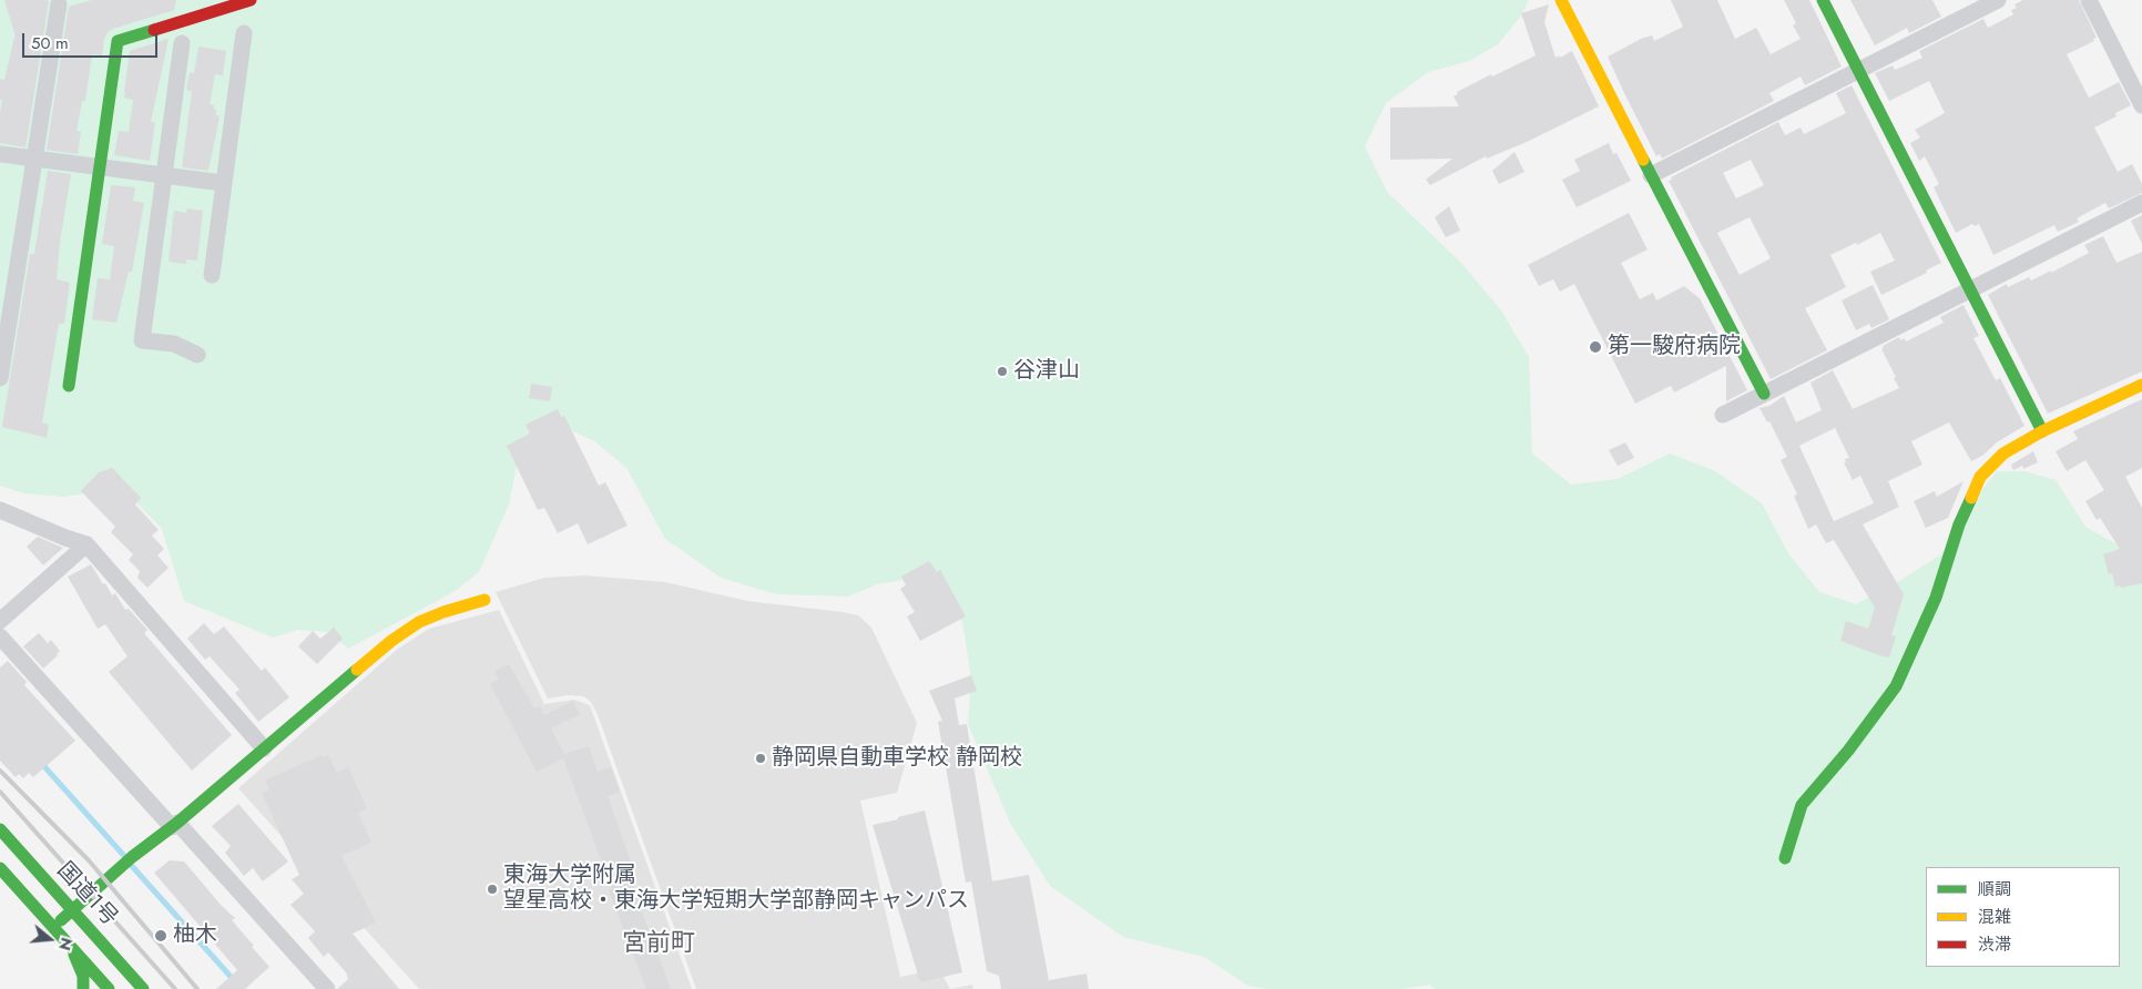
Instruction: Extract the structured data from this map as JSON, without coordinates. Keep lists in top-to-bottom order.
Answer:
{
  "streets": {
    "main road": ["国道1号"]
  },
  "districts": ["宮前町"],
  "places": [
    "第一駿府病院",
    "谷津山",
    "静岡県自動車学校 静岡校",
    "東海大学附属 望星高校・東海大学短期大学部静岡キャンパス",
    "柚木"
  ],
  "legend": ["順調", "混雑", "渋滞"],
  "scale_bar": "50 m",
  "north": "right"
}
